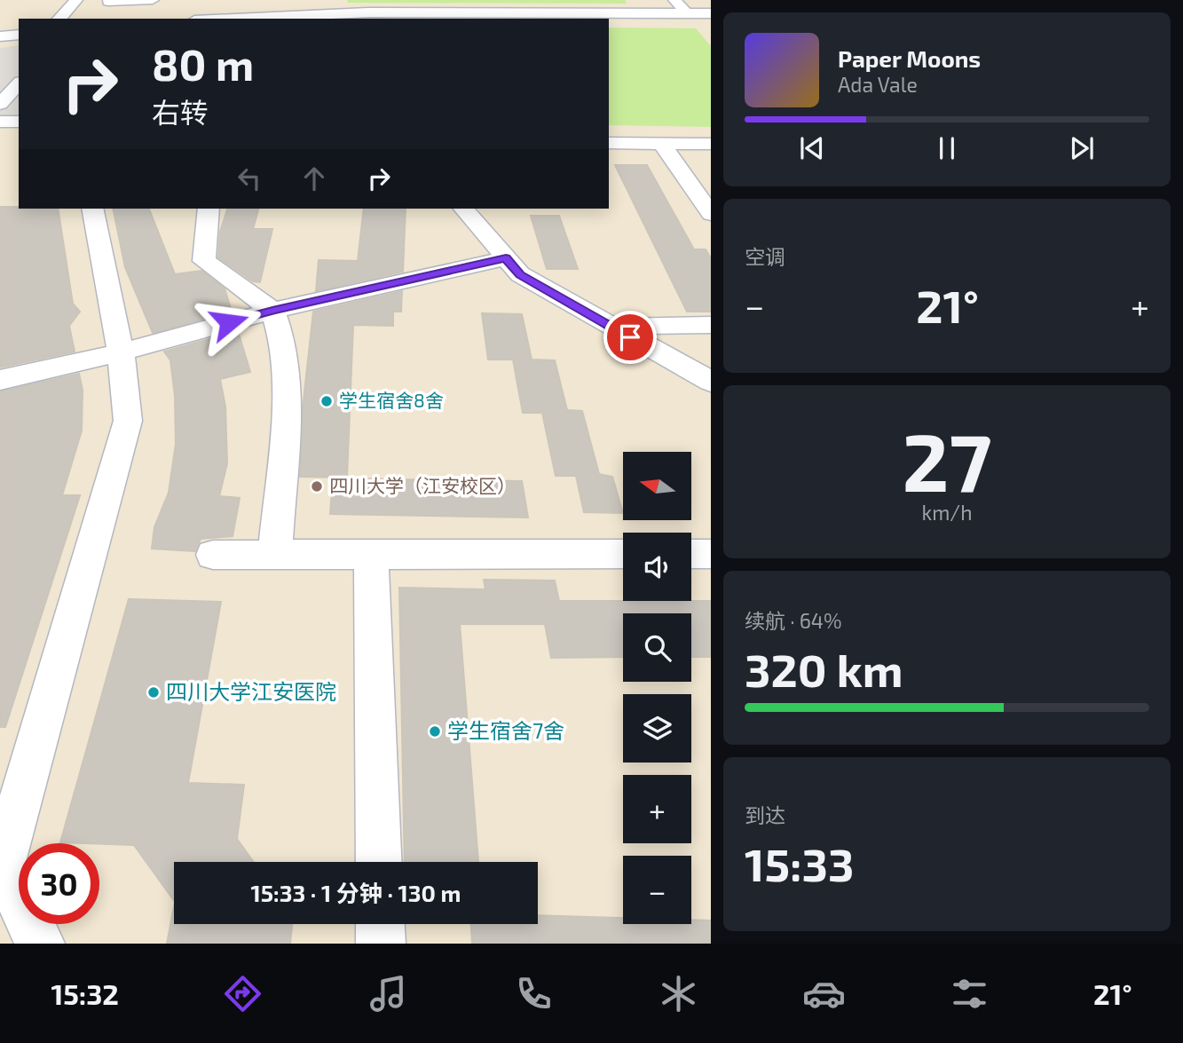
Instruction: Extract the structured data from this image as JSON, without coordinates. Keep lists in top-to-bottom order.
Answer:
{
  "places": [
    "学生宿舍8舍",
    "四川大学（江安校区）",
    "四川大学江安医院",
    "学生宿舍7舍"
  ],
  "north": "left",
  "page": {
    "turn": ["80 m", "右转"],
    "song": ["Paper Moons", "Ada Vale"],
    "tile": [
      "空调",
      ["27", "km/h"],
      ["续航 · 64%", "320 km"],
      ["到达", "15:33"]
    ],
    "heat": ["−", "21°", "+"],
    "map_buttons": ["+", "−"],
    "limit": "30",
    "trip": "15:33 · 1 分钟 · 130 m",
    "tabs": ["15:32", "21°"]
  }
}
